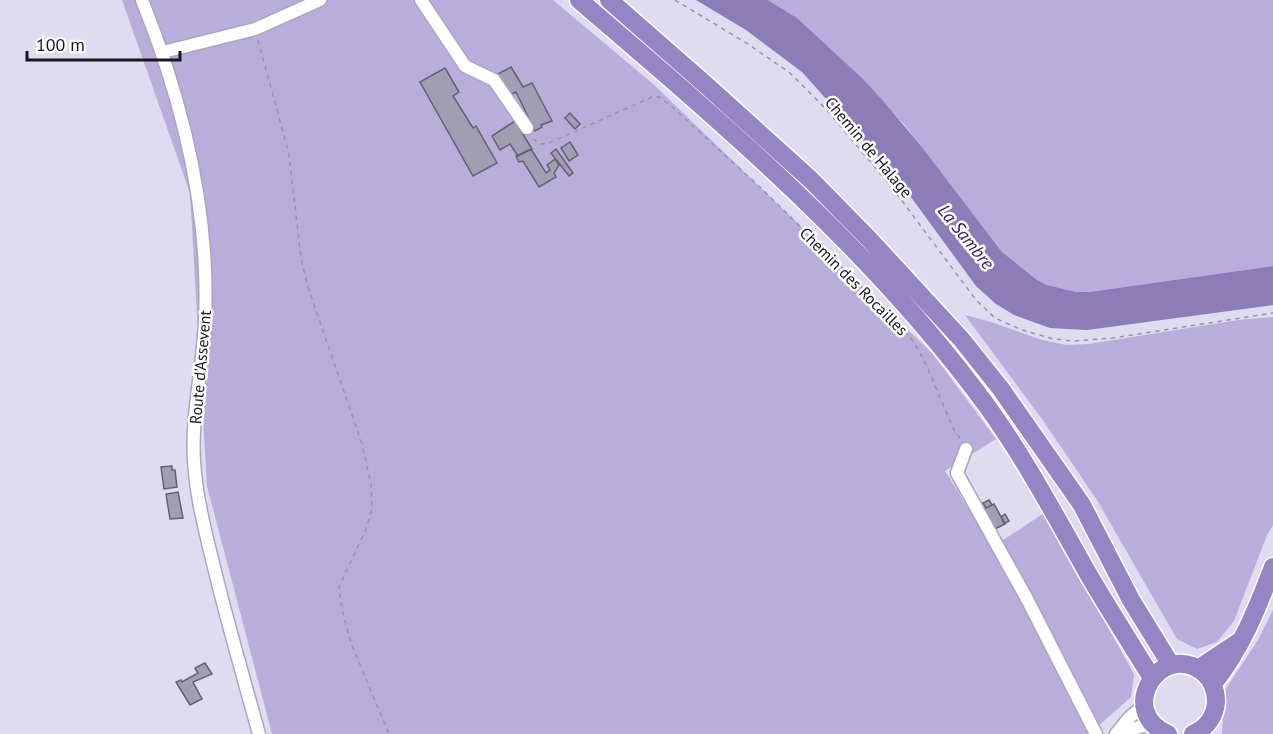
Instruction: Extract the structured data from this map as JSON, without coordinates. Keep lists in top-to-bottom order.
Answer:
{
  "streets": {
    "street": ["Route d'Assevent"],
    "path": ["Chemin de Halage", "Chemin des Rocailles"]
  },
  "water": ["La Sambre"],
  "scale_bar": "100 m"
}
